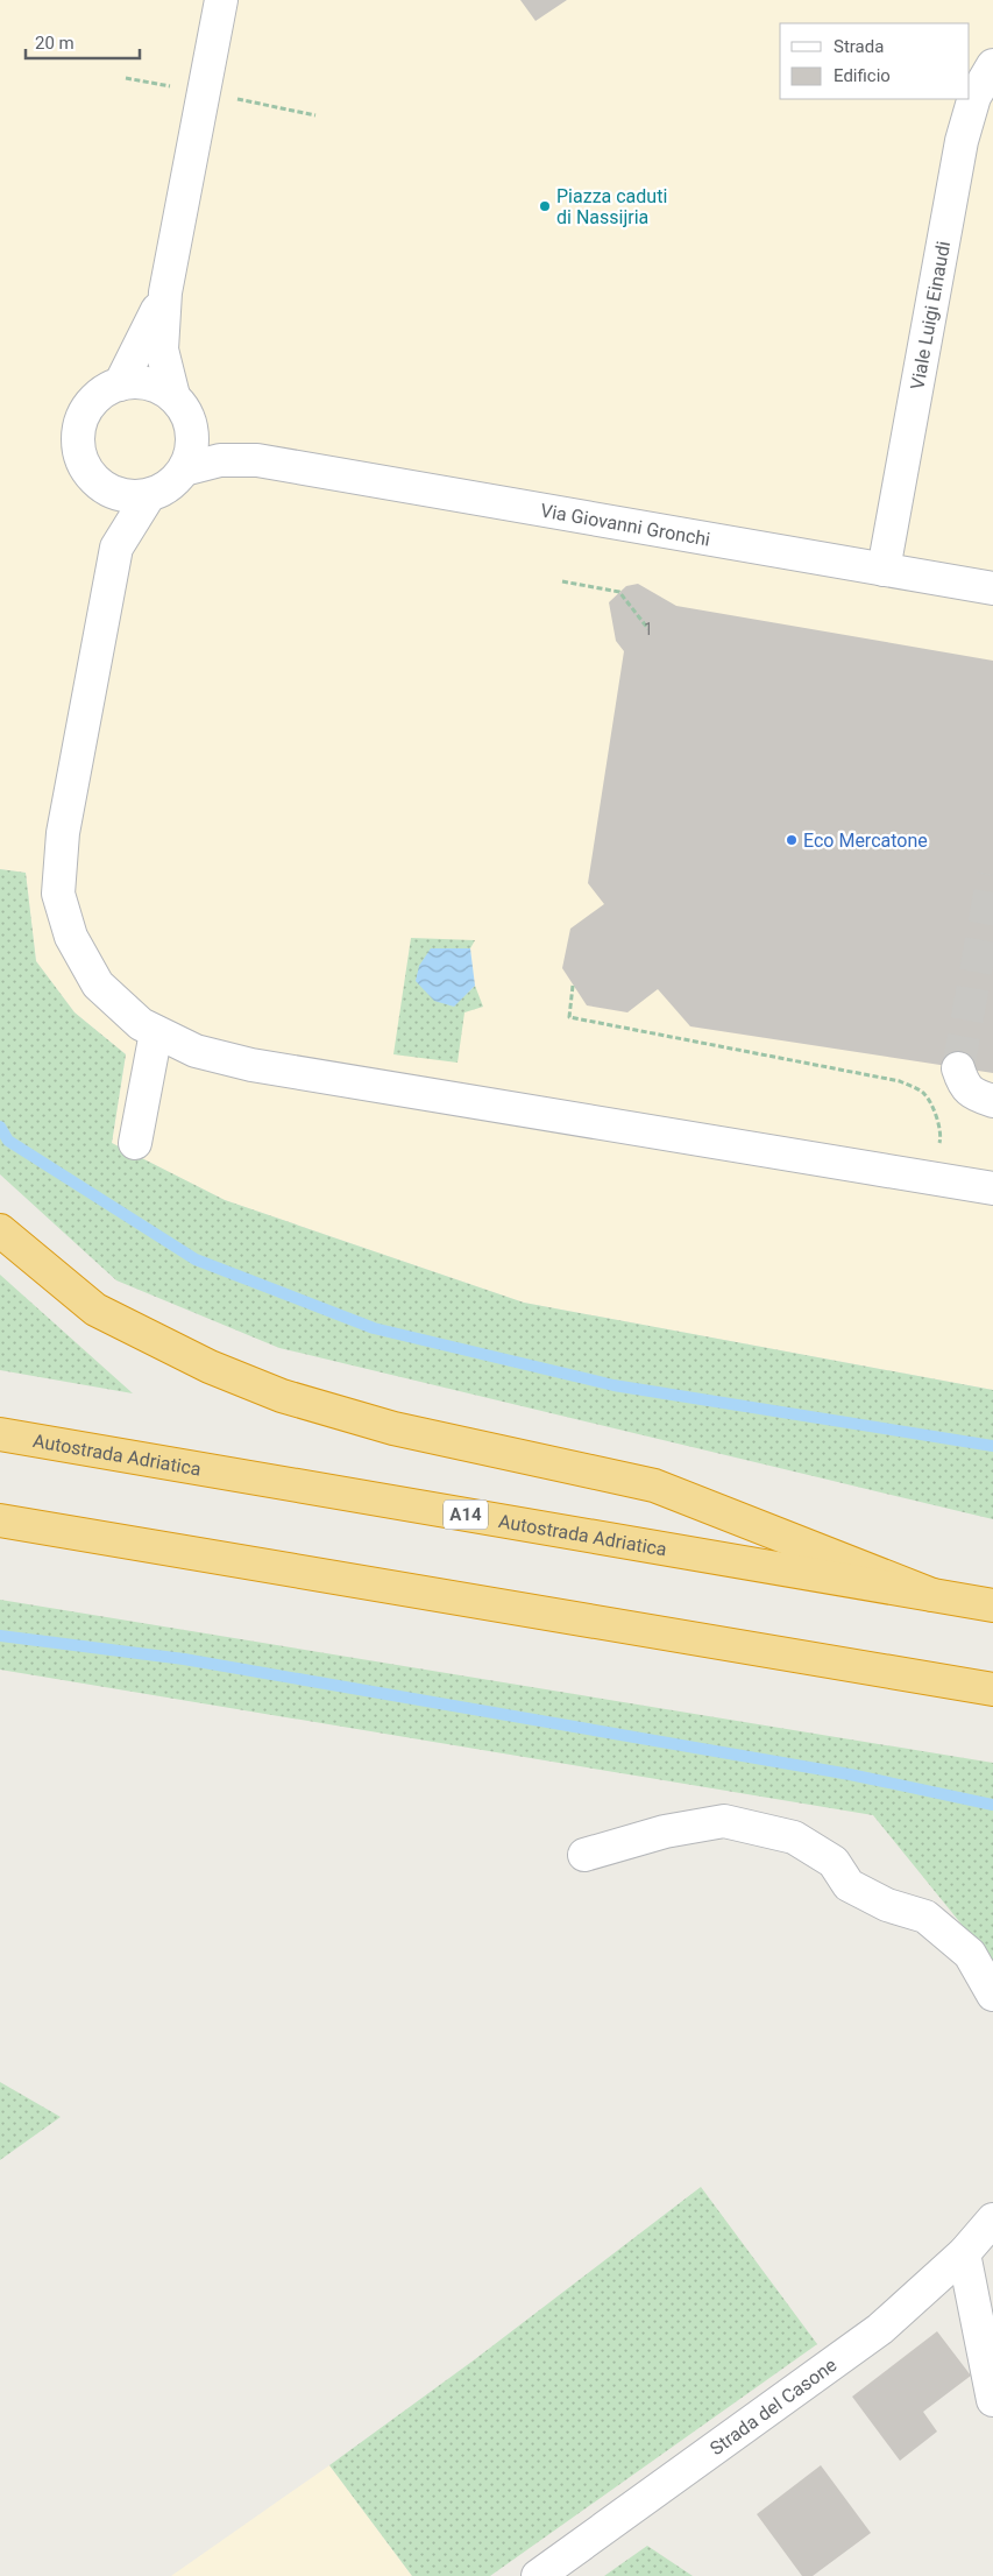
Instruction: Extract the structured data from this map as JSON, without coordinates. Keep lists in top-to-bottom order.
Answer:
{
  "streets": {
    "highway": ["Autostrada Adriatica", "A14"],
    "street": ["Viale Luigi Einaudi", "Via Giovanni Gronchi", "Strada del Casone"]
  },
  "crossings": [
    ["Viale Luigi Einaudi", "Via Giovanni Gronchi"]
  ],
  "places": ["Piazza caduti di Nassijria", "Eco Mercatone"],
  "house_numbers": ["1"],
  "legend": ["Strada", "Edificio"],
  "scale_bar": "20 m"
}
